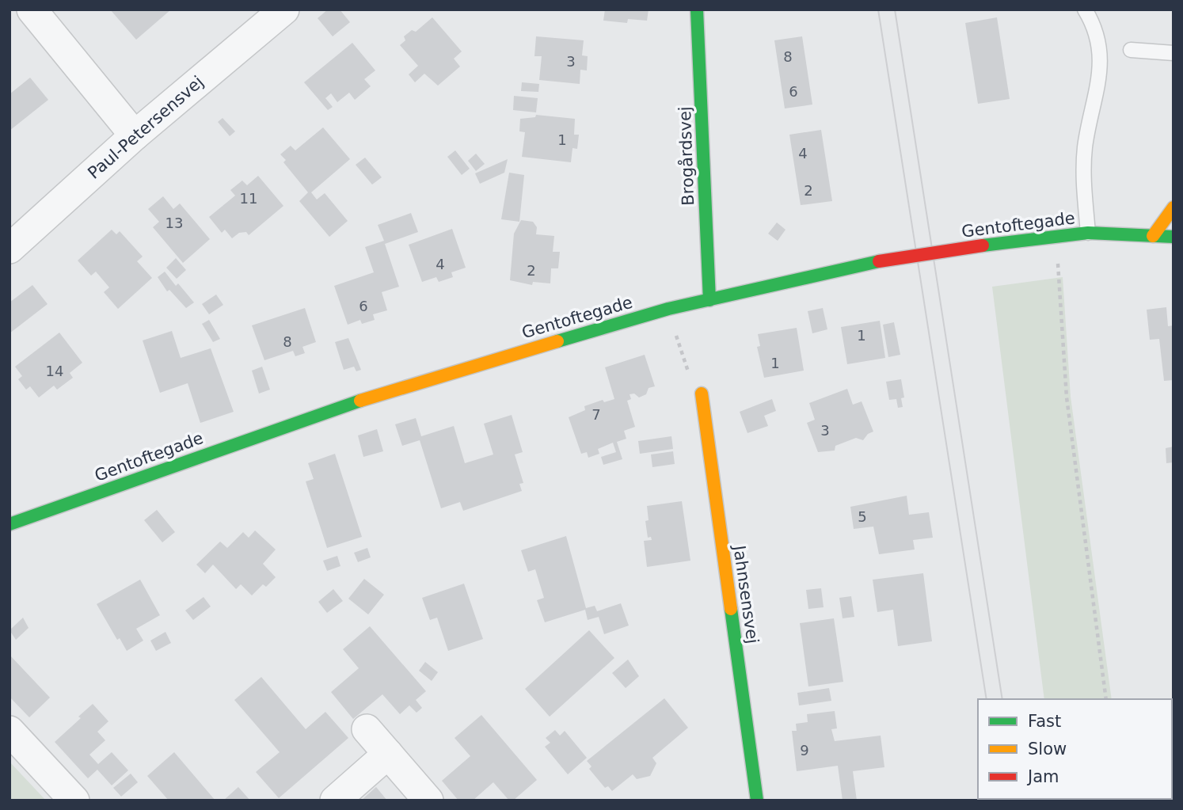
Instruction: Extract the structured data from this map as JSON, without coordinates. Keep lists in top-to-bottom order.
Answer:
{
  "streets": {
    "street": [
      "Paul-Petersensvej",
      "Brogårdsvej",
      "Gentoftegade",
      "Jahnsensvej"
    ]
  },
  "crossings": [
    ["Brogårdsvej", "Gentoftegade"]
  ],
  "house_numbers": [
    "8",
    "3",
    "6",
    "1",
    "4",
    "2",
    "11",
    "13",
    "4",
    "2",
    "6",
    "1",
    "8",
    "1",
    "14",
    "7",
    "3",
    "5",
    "9"
  ],
  "legend": ["Fast", "Slow", "Jam"]
}
